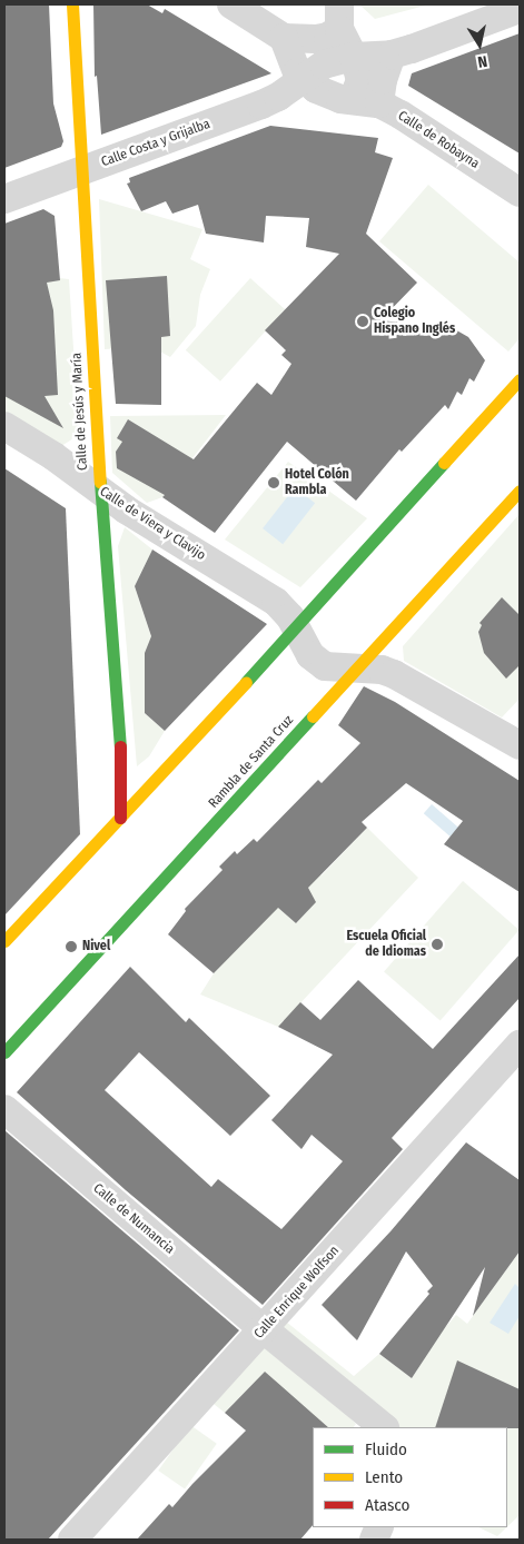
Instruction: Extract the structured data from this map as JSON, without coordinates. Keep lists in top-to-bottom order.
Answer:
{
  "streets": {
    "main road": ["Calle de Jesús y María", "Rambla de Santa Cruz"],
    "street": [
      "Calle de Robayna",
      "Calle Costa y Grijalba",
      "Calle de Viera y Clavijo",
      "Calle de Numancia",
      "Calle Enrique Wolfson"
    ]
  },
  "crossings": [
    ["Calle de Robayna", "Calle Costa y Grijalba"],
    ["Calle Costa y Grijalba", "Calle de Jesús y María"],
    ["Calle de Jesús y María", "Calle de Viera y Clavijo"],
    ["Calle de Viera y Clavijo", "Rambla de Santa Cruz"],
    ["Calle de Numancia", "Calle Enrique Wolfson"]
  ],
  "places": [
    "Colegio Hispano Inglés",
    "Hotel Colón Rambla",
    "Escuela Oficial de Idiomas",
    "Nivel"
  ],
  "legend": ["Fluido", "Lento", "Atasco"],
  "north": "bottom"
}
